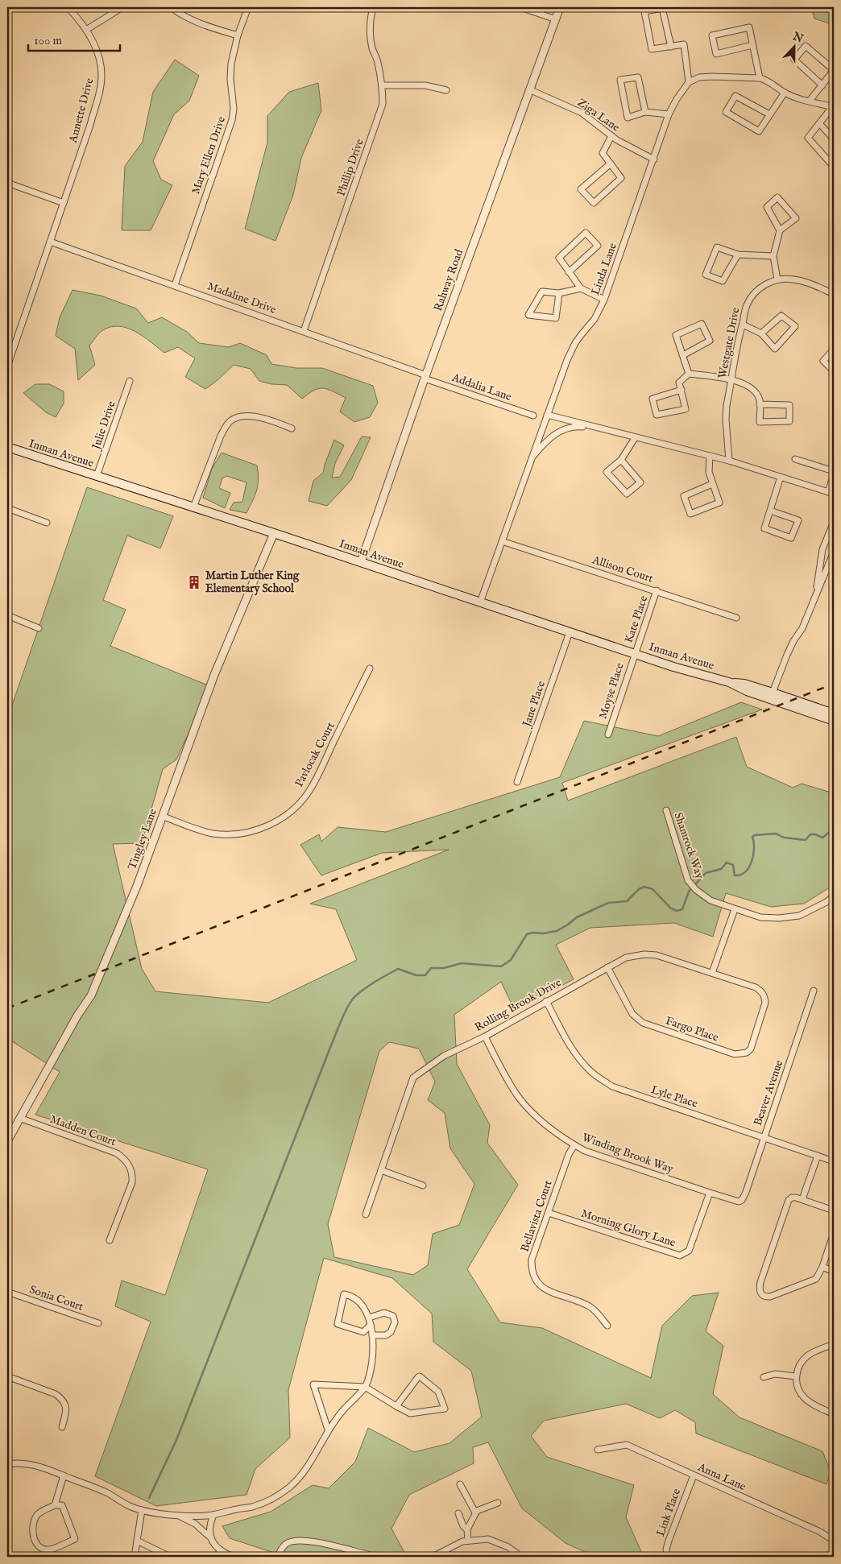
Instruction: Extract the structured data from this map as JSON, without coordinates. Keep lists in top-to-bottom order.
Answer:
{
  "streets": {
    "main road": ["Inman Avenue"],
    "street": [
      "Annette Drive",
      "Ziga Lane",
      "Mary Ellen Drive",
      "Phillip Drive",
      "Linda Lane",
      "Rahway Road",
      "Madaline Drive",
      "Westgate Drive",
      "Addalia Lane",
      "Julie Drive",
      "Allison Court",
      "Kate Place",
      "Moyse Place",
      "Jane Place",
      "Pavlocak Court",
      "Tingley Lane",
      "Shamrock Way",
      "Rolling Brook Drive",
      "Fargo Place",
      "Beaver Avenue",
      "Lyle Place",
      "Madden Court",
      "Winding Brook Way",
      "Bellavista Court",
      "Morning Glory Lane",
      "Sonia Court",
      "Anna Lane",
      "Link Place"
    ]
  },
  "crossings": [
    ["Annette Drive", "Madaline Drive"],
    ["Ziga Lane", "Linda Lane"],
    ["Ziga Lane", "Rahway Road"],
    ["Mary Ellen Drive", "Madaline Drive"],
    ["Phillip Drive", "Madaline Drive"],
    ["Linda Lane", "Inman Avenue"],
    ["Linda Lane", "Allison Court"],
    ["Rahway Road", "Madaline Drive"],
    ["Rahway Road", "Addalia Lane"],
    ["Rahway Road", "Inman Avenue"],
    ["Madaline Drive", "Addalia Lane"],
    ["Julie Drive", "Inman Avenue"],
    ["Inman Avenue", "Kate Place"],
    ["Inman Avenue", "Moyse Place"],
    ["Inman Avenue", "Jane Place"],
    ["Inman Avenue", "Tingley Lane"],
    ["Allison Court", "Kate Place"],
    ["Kate Place", "Moyse Place"],
    ["Pavlocak Court", "Tingley Lane"],
    ["Tingley Lane", "Madden Court"],
    ["Rolling Brook Drive", "Fargo Place"],
    ["Rolling Brook Drive", "Lyle Place"],
    ["Rolling Brook Drive", "Winding Brook Way"],
    ["Beaver Avenue", "Lyle Place"],
    ["Beaver Avenue", "Winding Brook Way"],
    ["Winding Brook Way", "Bellavista Court"],
    ["Winding Brook Way", "Morning Glory Lane"],
    ["Bellavista Court", "Morning Glory Lane"],
    ["Anna Lane", "Link Place"]
  ],
  "places": {
    "building": ["Martin Luther King Elementary School"]
  },
  "scale_bar": "100 m",
  "north": "top"
}
